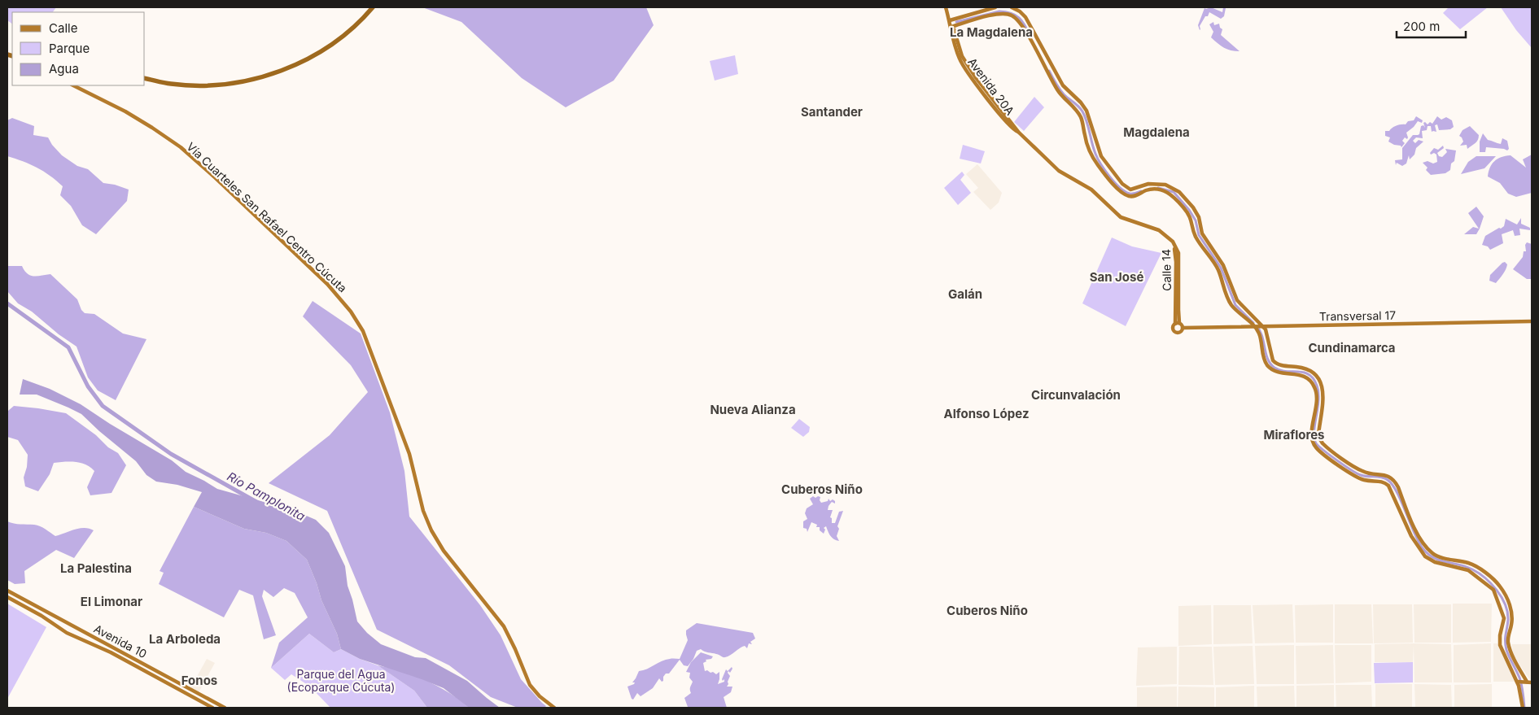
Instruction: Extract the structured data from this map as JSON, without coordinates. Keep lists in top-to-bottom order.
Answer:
{
  "streets": {
    "main road": [
      "Avenida 20A",
      "Vía Cuarteles San Rafael Centro Cúcuta",
      "Calle 14",
      "Transversal 17",
      "Avenida 10"
    ]
  },
  "crossings": [
    ["Avenida 20A", "Calle 14"],
    ["Calle 14", "Transversal 17"]
  ],
  "districts": [
    "La Magdalena",
    "Santander",
    "Magdalena",
    "San José",
    "Galán",
    "Cundinamarca",
    "Circunvalación",
    "Nueva Alianza",
    "Alfonso López",
    "Miraflores",
    "Cuberos Niño",
    "La Palestina",
    "El Limonar",
    "Cuberos Niño",
    "La Arboleda",
    "Fonos"
  ],
  "water": ["Río Pamplonita"],
  "parks": ["Parque del Agua (Ecoparque Cúcuta)"],
  "legend": ["Calle", "Parque", "Agua"],
  "scale_bar": "200 m"
}
